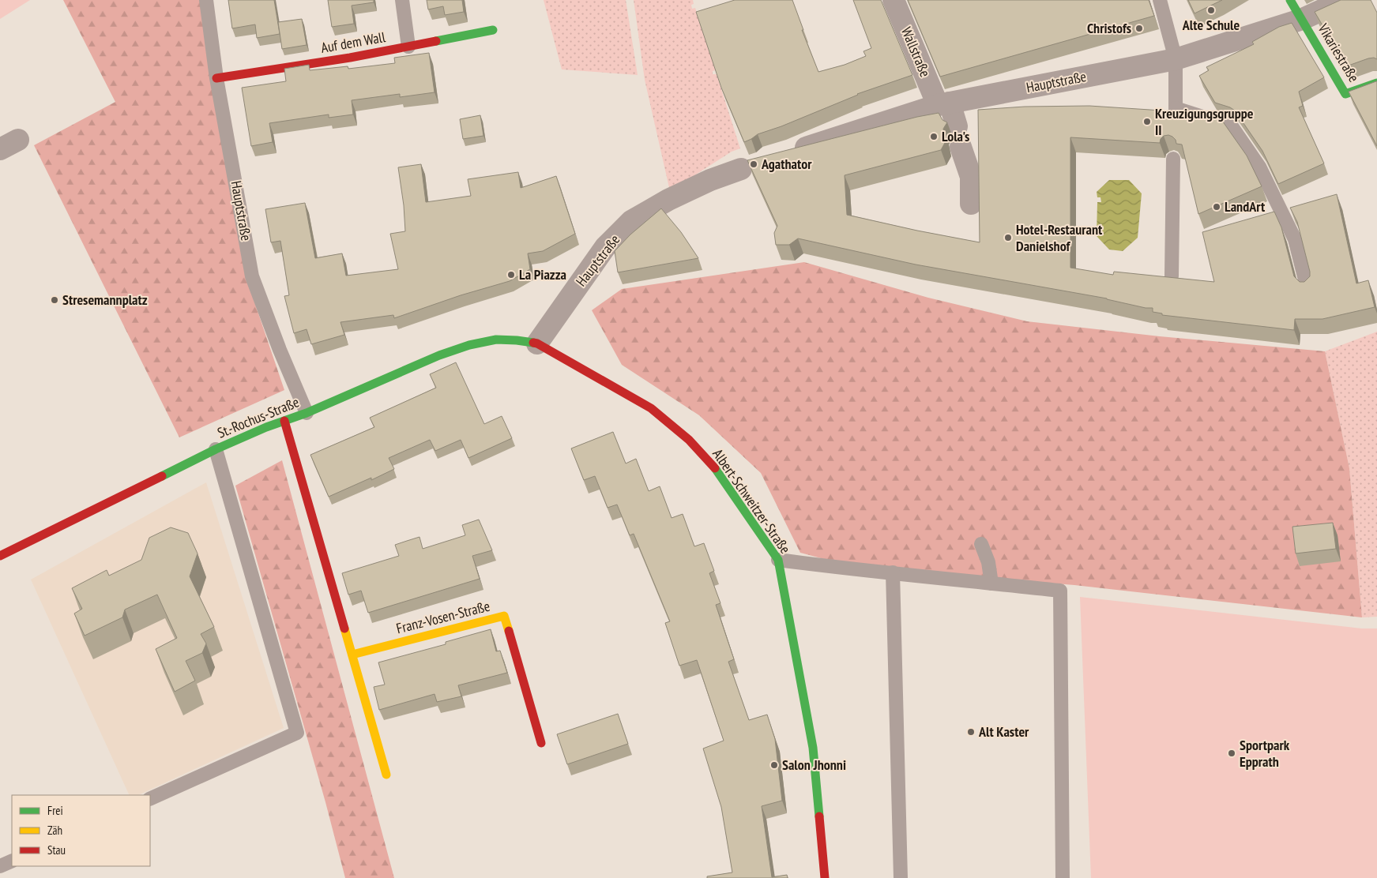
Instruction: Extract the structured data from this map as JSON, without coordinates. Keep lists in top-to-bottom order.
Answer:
{
  "streets": {
    "street": [
      "Auf dem Wall",
      "Wallstraße",
      "Vikariestraße",
      "Hauptstraße",
      "St.-Rochus-Straße",
      "Albert-Schweitzer-Straße",
      "Franz-Vosen-Straße"
    ]
  },
  "crossings": [
    ["Auf dem Wall", "Hauptstraße"],
    ["Wallstraße", "Hauptstraße"],
    ["Vikariestraße", "Hauptstraße"],
    ["Hauptstraße", "St.-Rochus-Straße"],
    ["Hauptstraße", "Albert-Schweitzer-Straße"],
    ["St.-Rochus-Straße", "Albert-Schweitzer-Straße"]
  ],
  "places": [
    "Alte Schule",
    "Christofs",
    "Kreuzigungsgruppe II",
    "Lola's",
    "Agathator",
    "LandArt",
    "Hotel-Restaurant Danielshof",
    "La Piazza",
    "Stresemannplatz",
    "Alt Kaster",
    "Sportpark Epprath",
    "Salon Jhonni"
  ],
  "legend": ["Frei", "Zäh", "Stau"]
}
